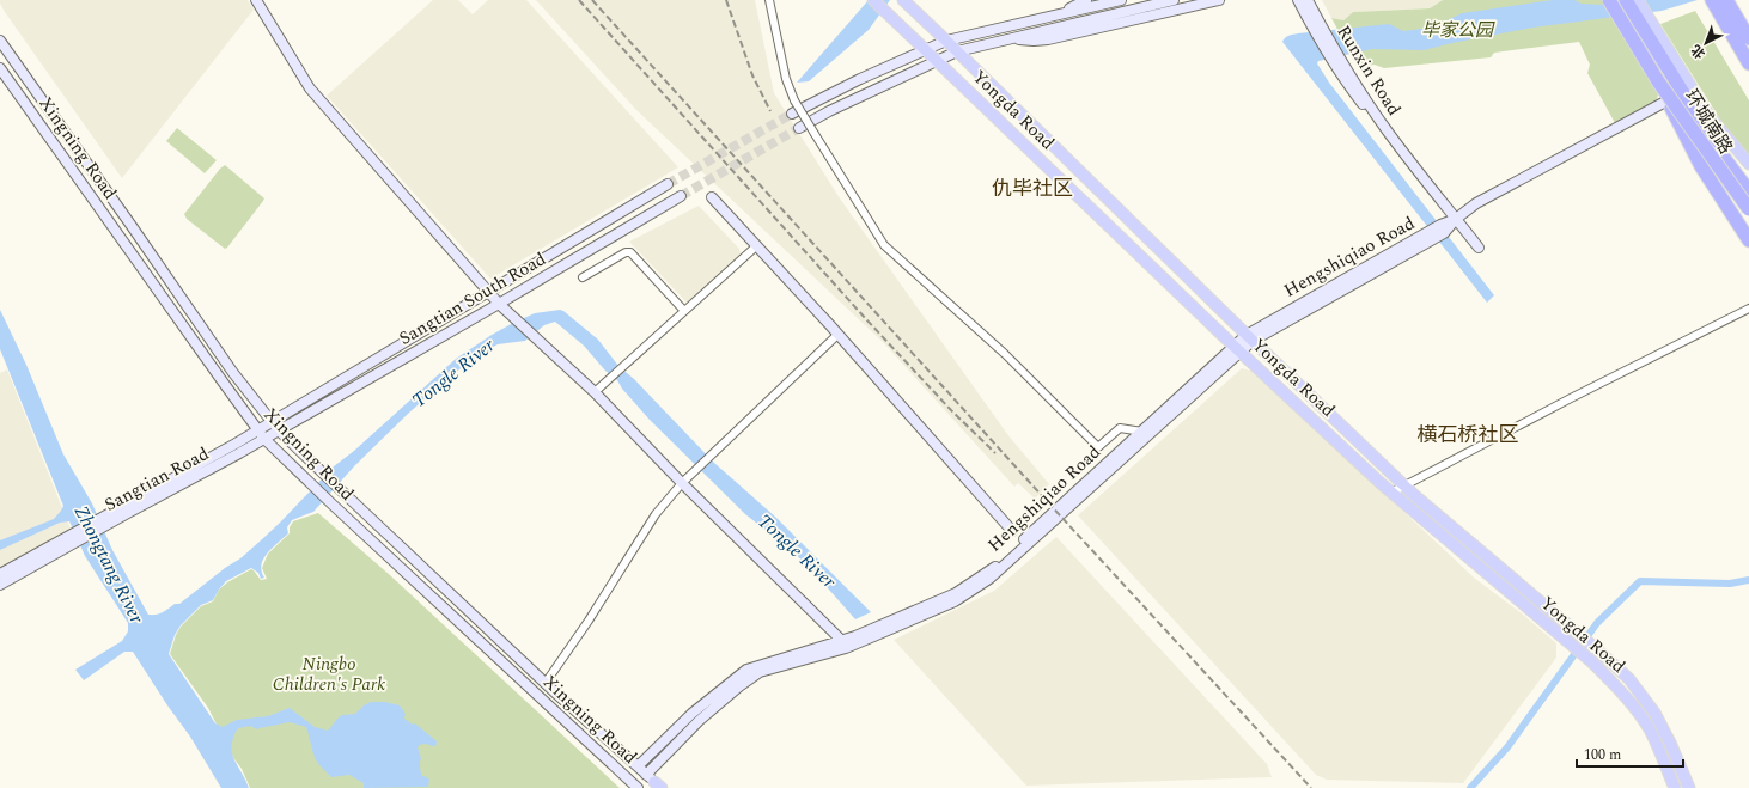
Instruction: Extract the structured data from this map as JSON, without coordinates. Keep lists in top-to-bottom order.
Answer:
{
  "streets": {
    "main road": [
      "Runxin Road",
      "Yongda Road",
      "环城南路",
      "Xingning Road",
      "Hengshiqiao Road",
      "Sangtian South Road",
      "Sangtian Road"
    ]
  },
  "crossings": [
    ["Runxin Road", "Hengshiqiao Road"],
    ["Yongda Road", "Hengshiqiao Road"],
    ["Xingning Road", "Hengshiqiao Road"],
    ["Xingning Road", "Sangtian South Road"],
    ["Xingning Road", "Sangtian Road"],
    ["Sangtian South Road", "Sangtian Road"]
  ],
  "districts": ["仇毕社区", "横石桥社区"],
  "water": ["Tongle River", "Zhongtang River"],
  "parks": ["毕家公园", "Ningbo Children's Park"],
  "scale_bar": "100 m",
  "north": "bottom left"
}
